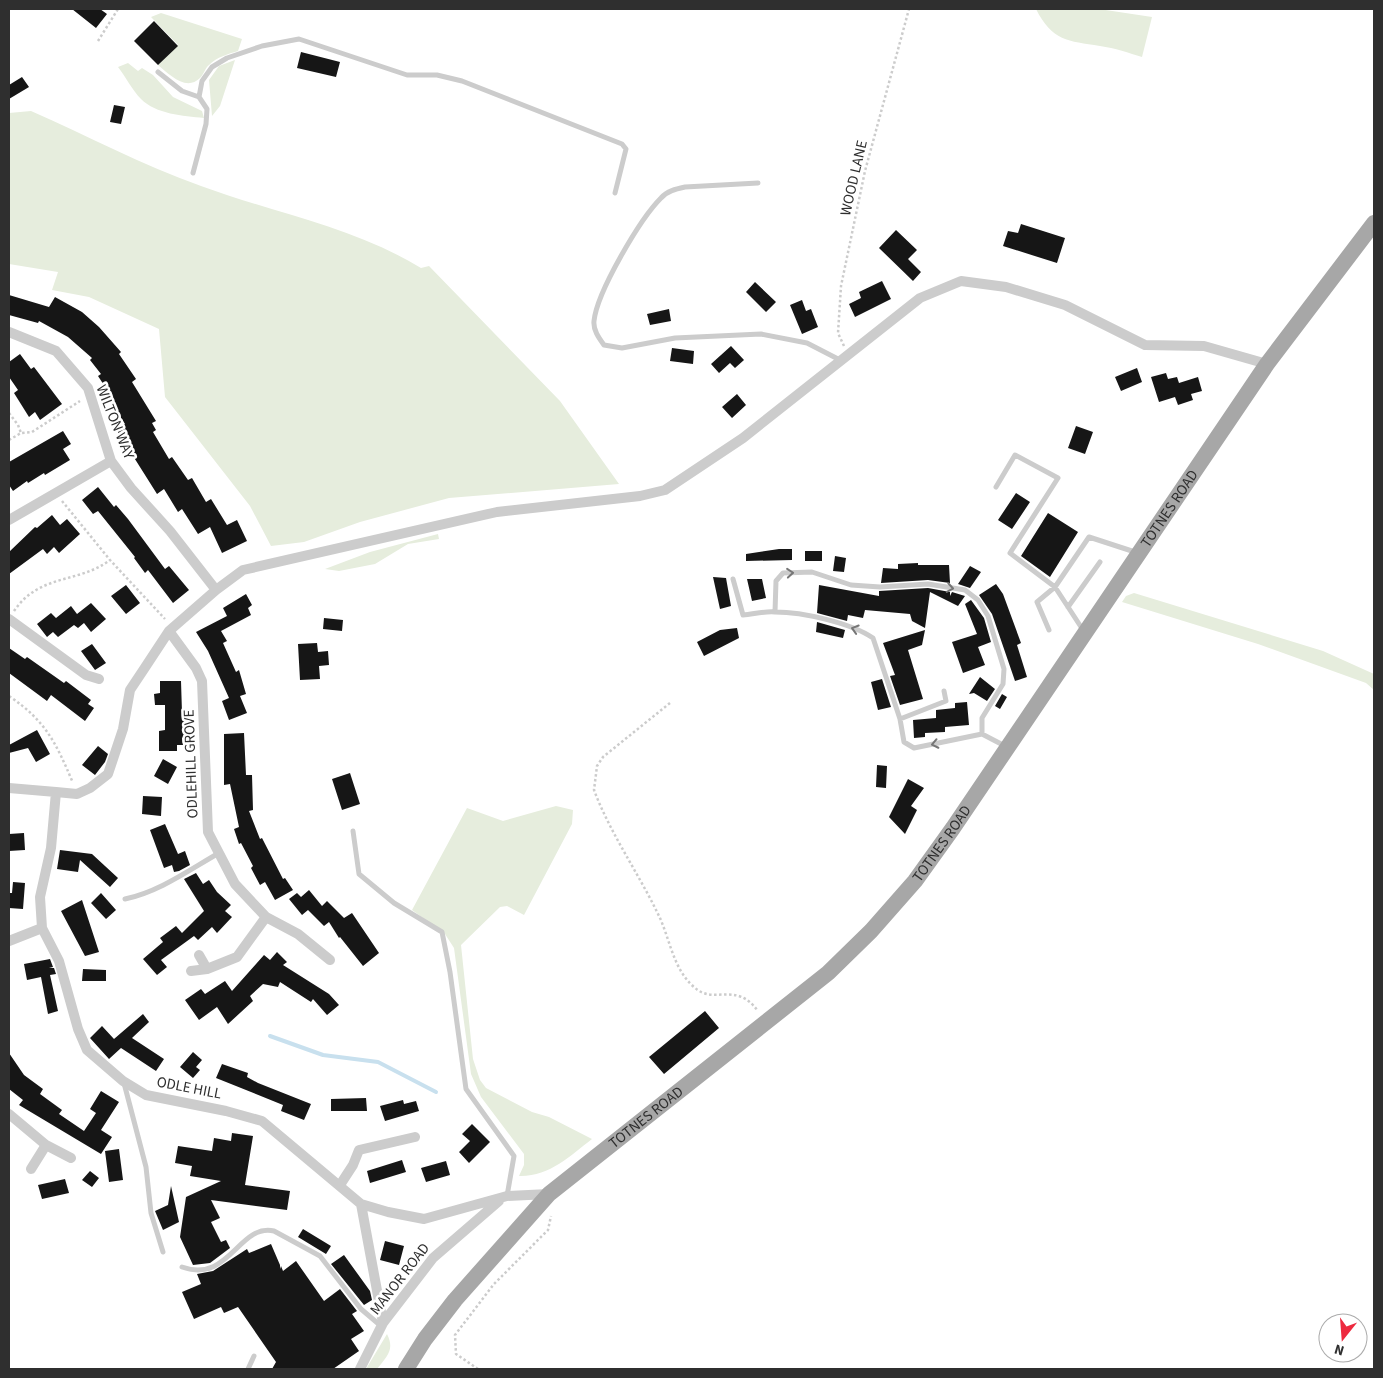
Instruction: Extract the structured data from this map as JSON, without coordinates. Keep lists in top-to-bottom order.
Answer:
{
  "streets": {
    "main road": ["TOTNES ROAD"],
    "street": [
      "WILTON WAY",
      "ODLEHILL GROVE",
      "ODLE HILL",
      "MANOR ROAD"
    ],
    "path": ["WOOD LANE"]
  },
  "crossings": [
    ["TOTNES ROAD", "ODLE HILL"],
    ["ODLE HILL", "MANOR ROAD"]
  ],
  "north": "bottom"
}
